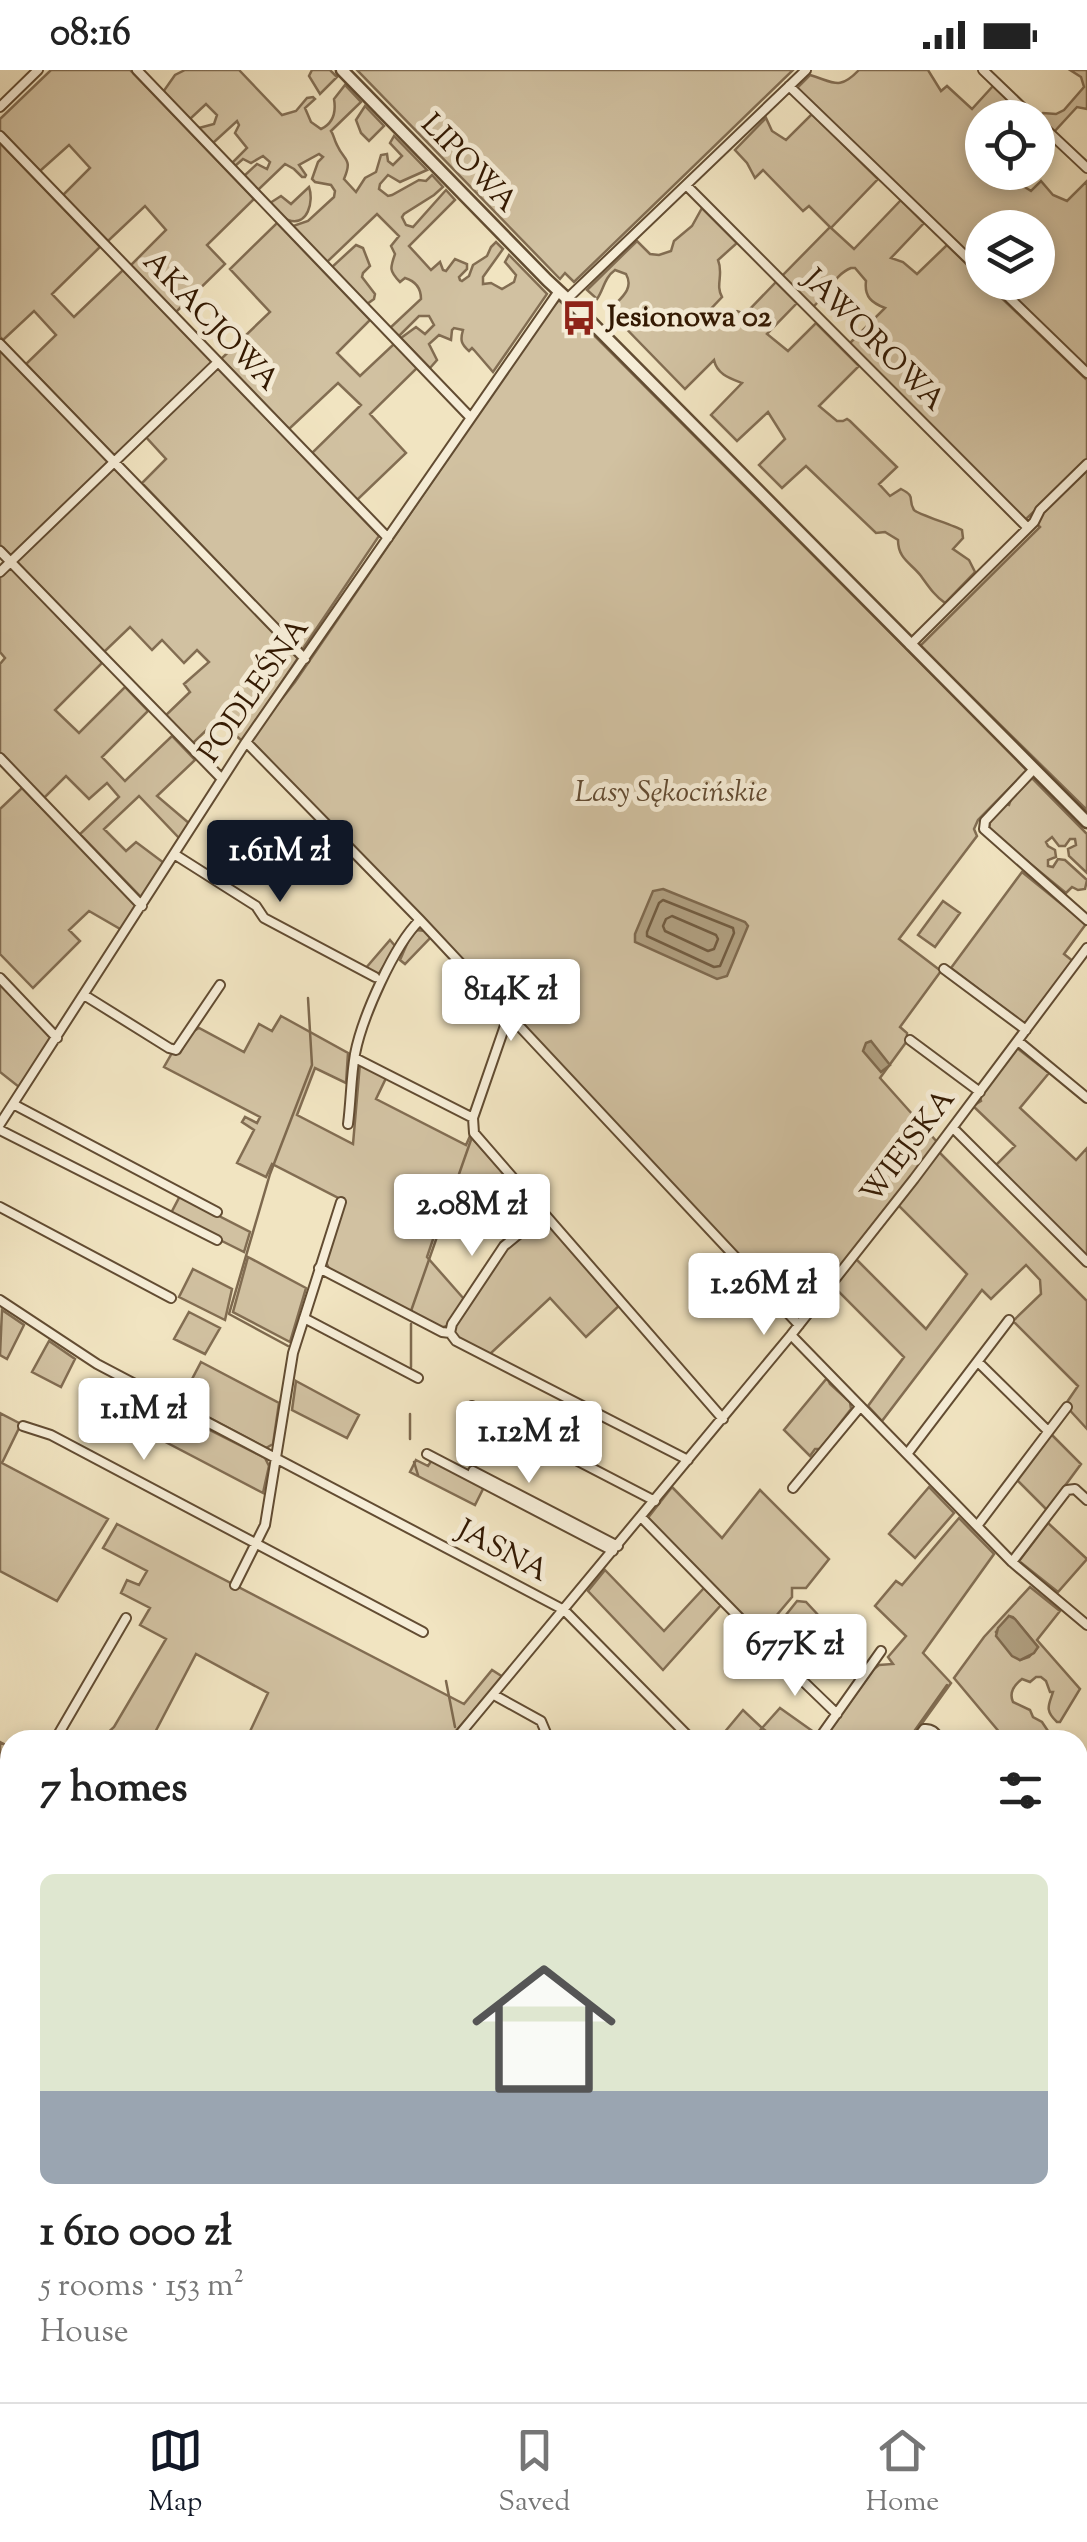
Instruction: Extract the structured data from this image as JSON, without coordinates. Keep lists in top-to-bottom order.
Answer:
{
  "streets": {
    "street": [
      "LIPOWA",
      "AKACJOWA",
      "JAWOROWA",
      "PODLEŚNA",
      "WIEJSKA",
      "JASNA"
    ]
  },
  "crossings": [
    ["LIPOWA", "PODLEŚNA"],
    ["AKACJOWA", "PODLEŚNA"],
    ["JAWOROWA", "PODLEŚNA"],
    ["WIEJSKA", "JASNA"]
  ],
  "parks": ["Lasy Sękocińskie"],
  "places": {
    "bus stop": ["Jesionowa 02"]
  },
  "page": {
    "status": "08:16",
    "price": [
      "1.61M zł",
      "814K zł",
      "2.08M zł",
      "1.26M zł",
      "1.1M zł",
      "1.12M zł",
      "677K zł"
    ],
    "heading": "7 homes",
    "list": [
      {
        "name": "1 610 000 zł",
        "note": "5 rooms · 153 m² · House"
      }
    ],
    "tabs": ["Map", "Saved", "Home"]
  }
}
